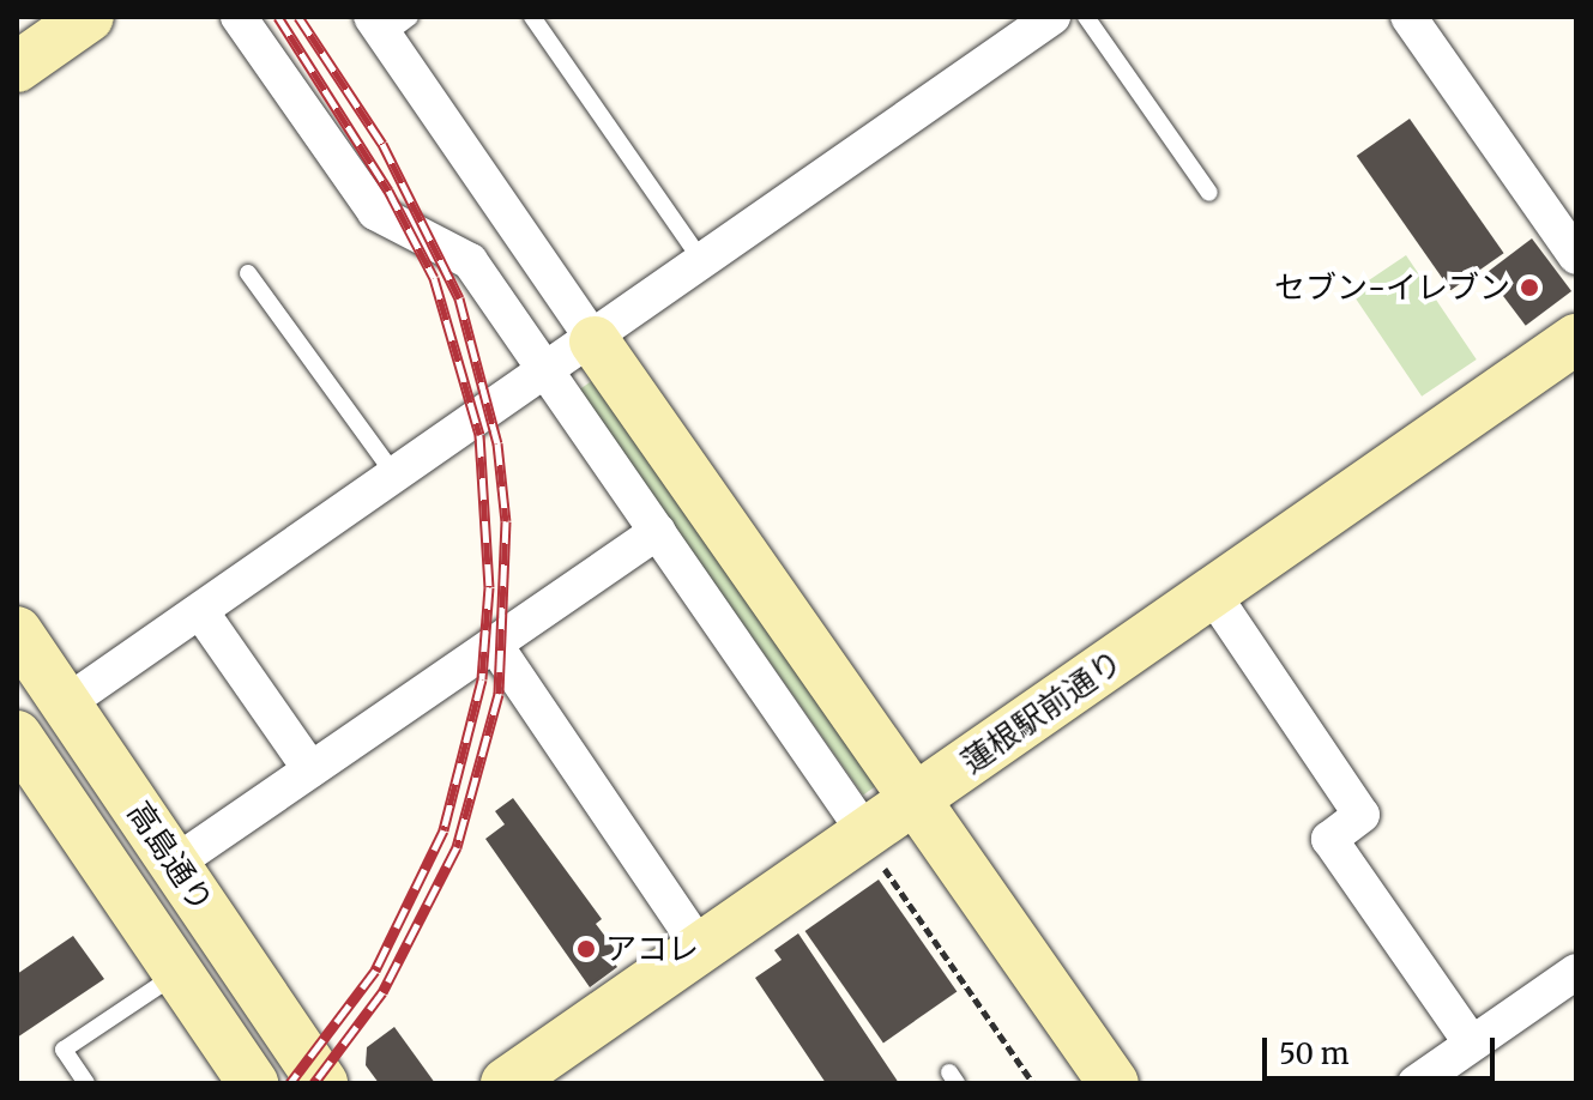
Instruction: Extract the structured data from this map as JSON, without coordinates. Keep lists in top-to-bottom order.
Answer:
{
  "streets": {
    "street": ["蓮根駅前通り", "高島通り"]
  },
  "places": ["セブン-イレブン", "アコレ"],
  "scale_bar": "50 m"
}
